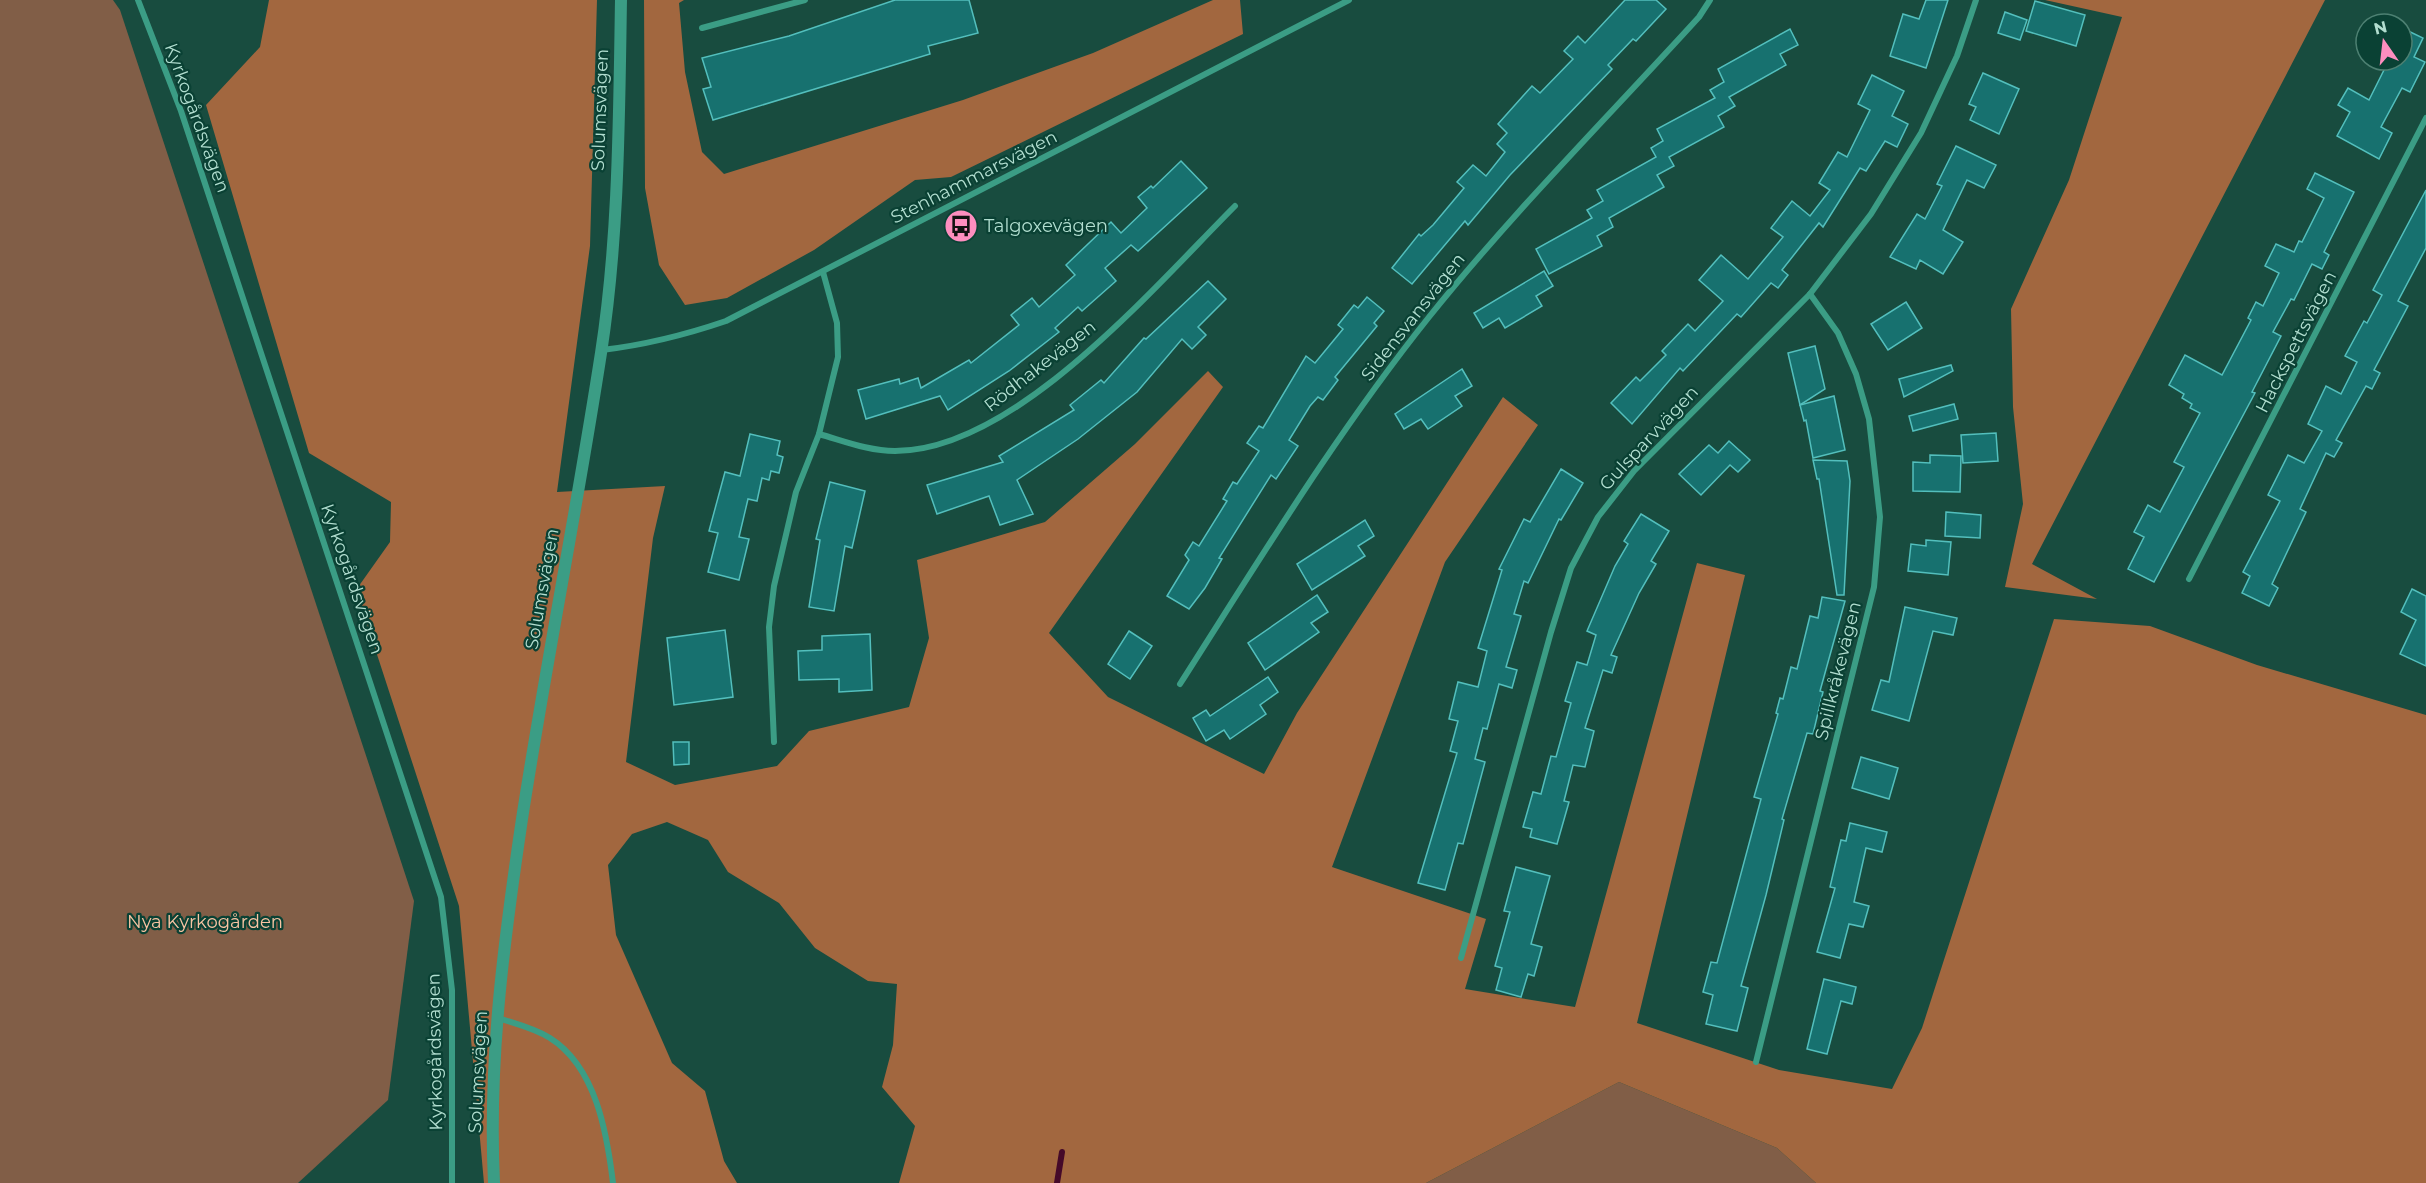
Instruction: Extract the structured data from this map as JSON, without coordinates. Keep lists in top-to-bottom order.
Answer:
{
  "streets": {
    "main road": ["Solumsvägen"],
    "street": [
      "Kyrkogårdsvägen",
      "Stenhammarsvägen",
      "Sidensvansvägen",
      "Hackspettsvägen",
      "Rödhakevägen",
      "Gulsparvvägen",
      "Spillkråkevägen"
    ]
  },
  "crossings": [
    ["Solumsvägen", "Stenhammarsvägen"],
    ["Gulsparvvägen", "Spillkråkevägen"]
  ],
  "parks": ["Nya Kyrkogården"],
  "places": {
    "bus stop": ["Talgoxevägen"]
  },
  "north": "top"
}
